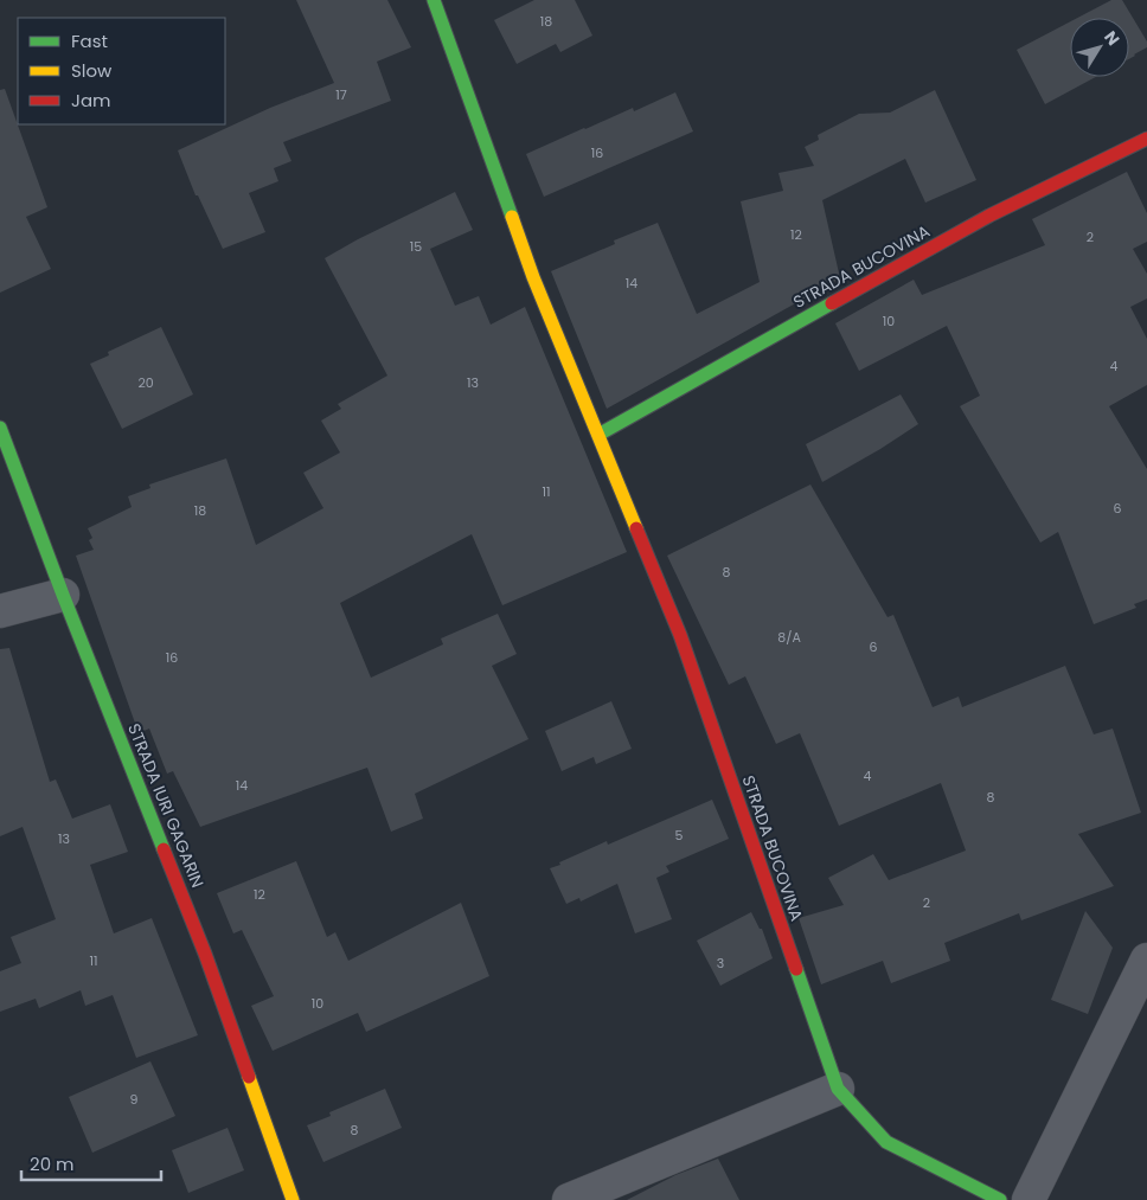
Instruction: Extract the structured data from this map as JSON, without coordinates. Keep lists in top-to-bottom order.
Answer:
{
  "streets": {
    "street": ["STRADA BUCOVINA", "STRADA IURI GAGARIN"]
  },
  "house_numbers": [
    "18",
    "17",
    "16",
    "12",
    "2",
    "15",
    "14",
    "10",
    "4",
    "20",
    "13",
    "11",
    "6",
    "18",
    "8",
    "8/A",
    "6",
    "16",
    "4",
    "14",
    "8",
    "5",
    "13",
    "12",
    "2",
    "11",
    "3",
    "10",
    "9",
    "8"
  ],
  "legend": ["Fast", "Slow", "Jam"],
  "scale_bar": "20 m",
  "north": "top right"
}
